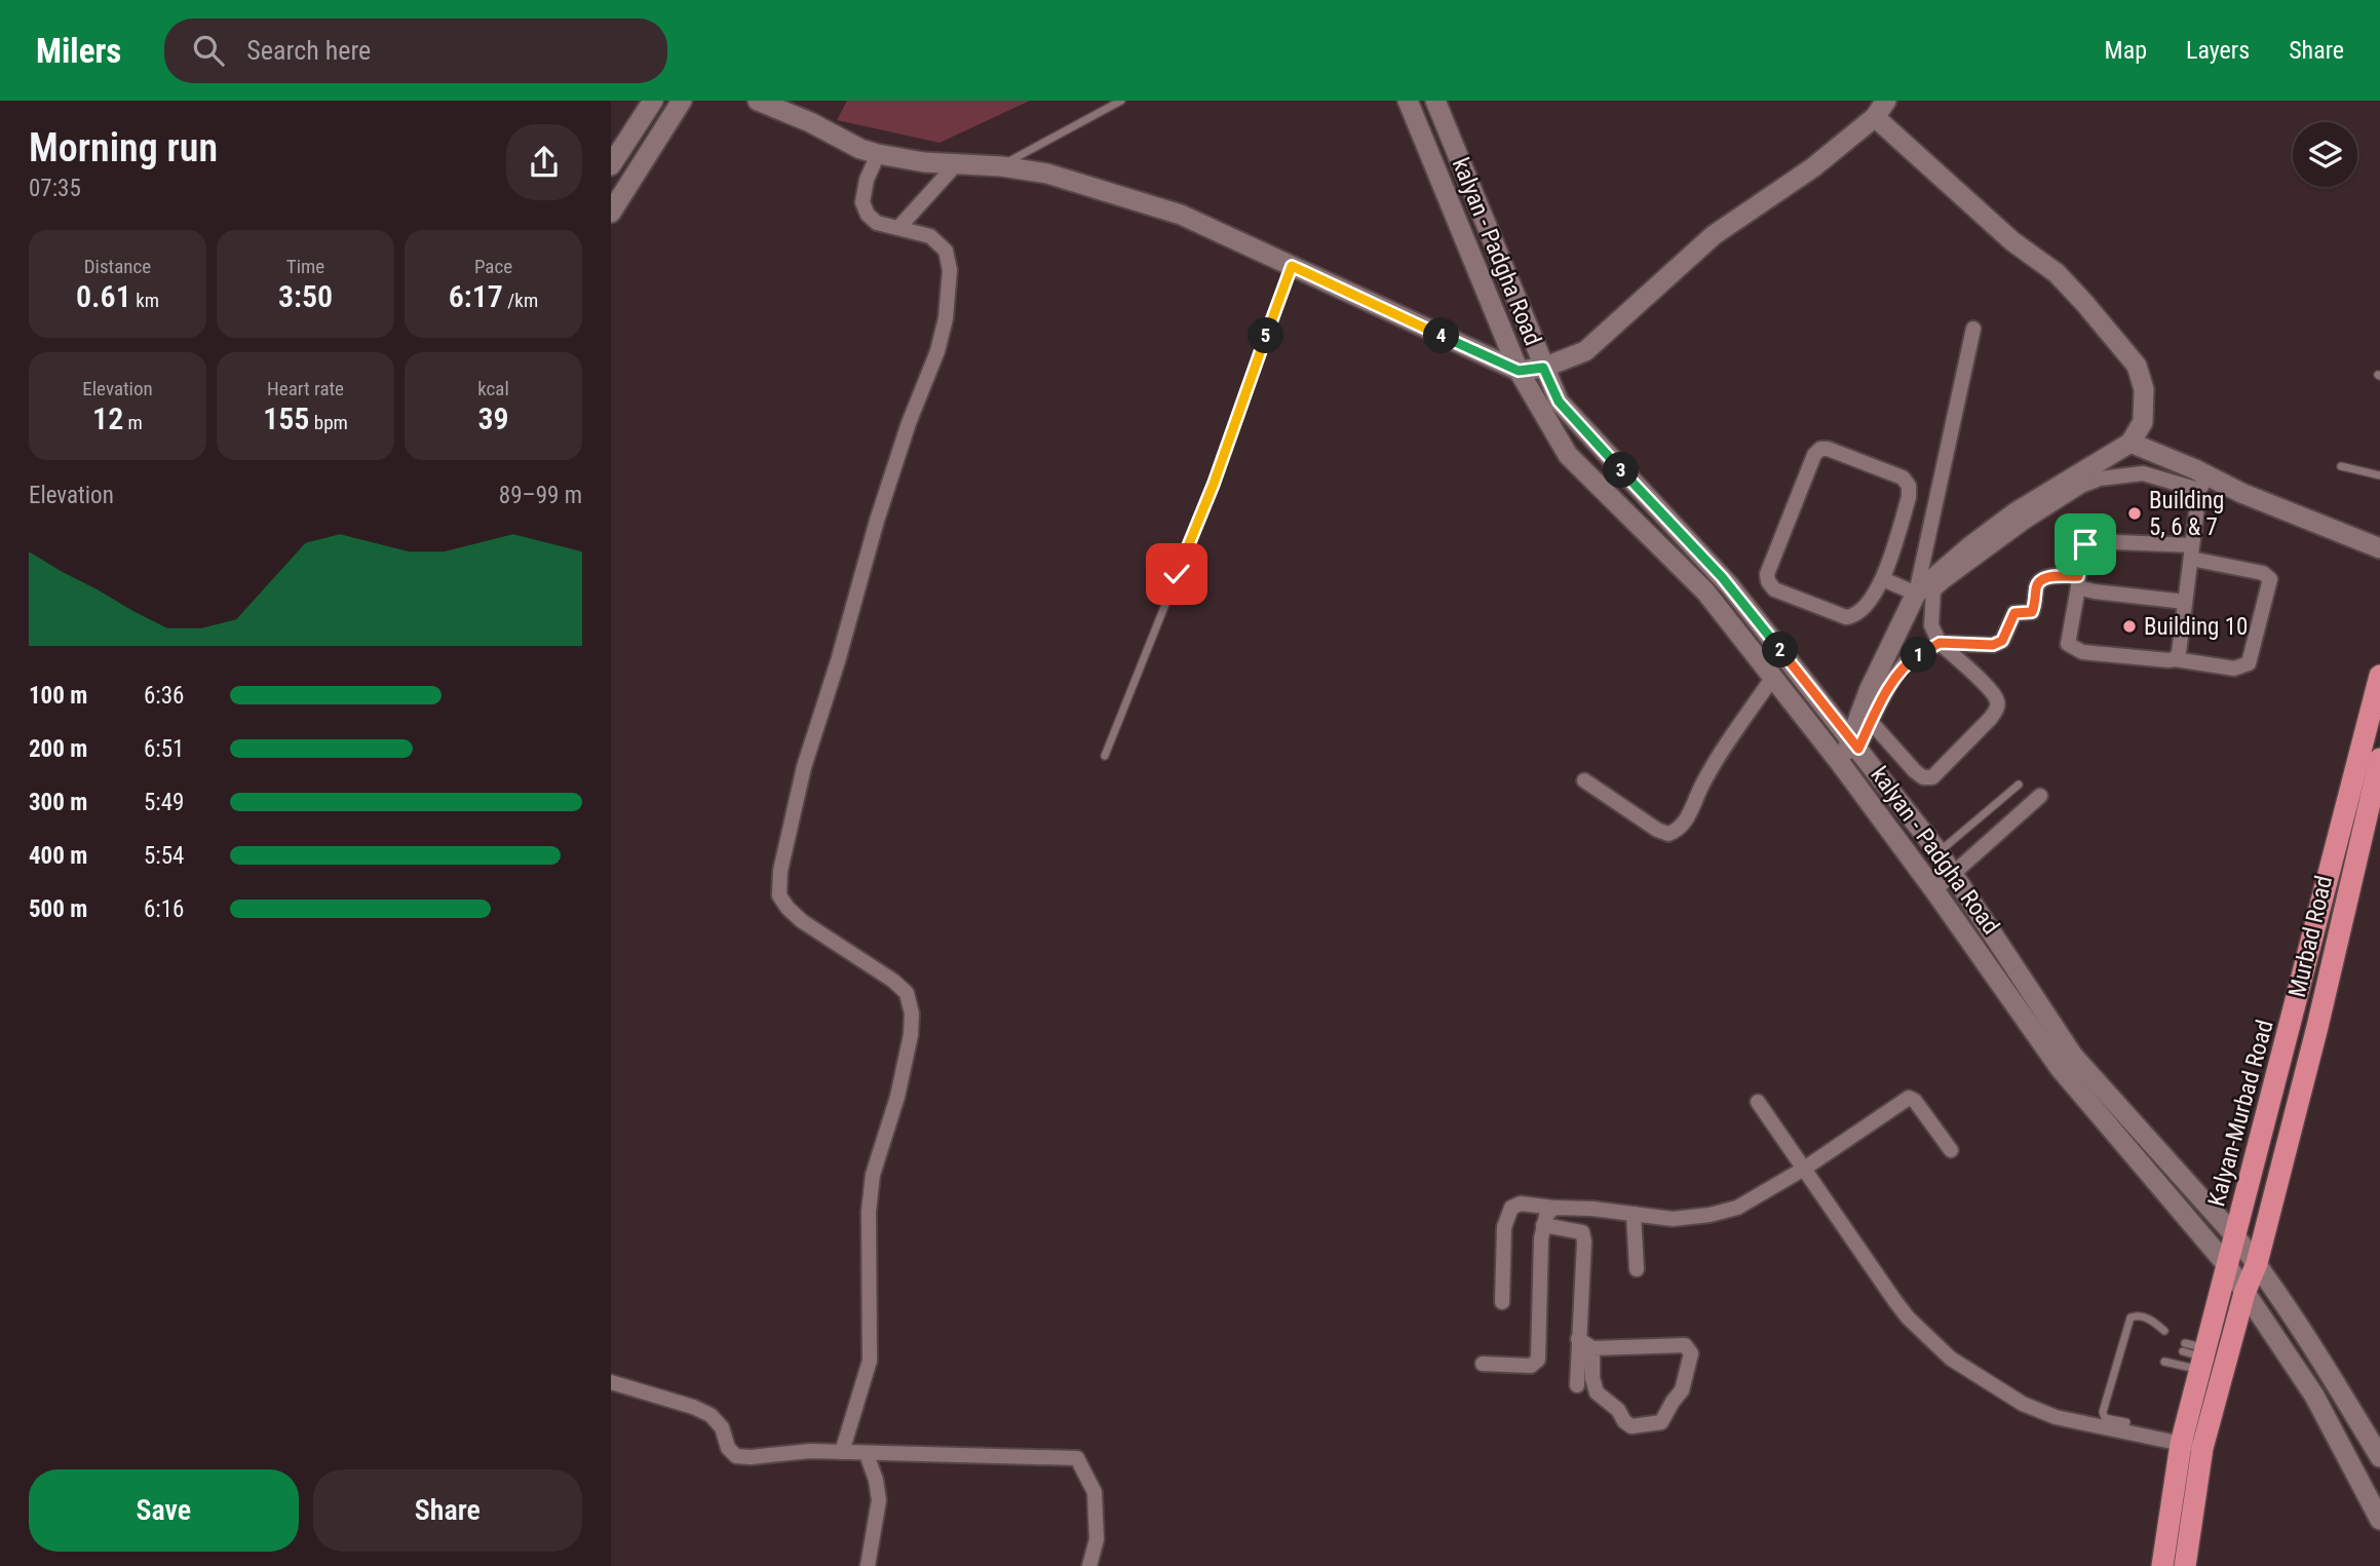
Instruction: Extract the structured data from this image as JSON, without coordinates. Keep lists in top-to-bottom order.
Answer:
{
  "streets": {
    "highway": ["Murbad Road", "Kalyan-Murbad Road"],
    "main road": ["kalyan - Padgha Road"]
  },
  "crossings": [
    ["kalyan - Padgha Road", "Murbad Road"],
    ["kalyan - Padgha Road", "Kalyan-Murbad Road"],
    ["Murbad Road", "Kalyan-Murbad Road"]
  ],
  "places": ["Building 5, 6 & 7", "Building 10"],
  "page": {
    "header": "Milers",
    "search": "Search here",
    "nav": ["Map", "Layers", "Share"],
    "heading": ["Morning run", "07:35"],
    "stats": [
      ["Distance", "0.61 km"],
      ["Time", "3:50"],
      ["Pace", "6:17 /km"],
      ["Elevation", "12 m"],
      ["Heart rate", "155 bpm"],
      ["kcal", "39"]
    ],
    "pins": [
      "4",
      "5",
      "3",
      "2",
      "1"
    ],
    "chart": ["Elevation", "89–99 m"],
    "list": [
      {
        "name": "100 m",
        "note": "6:36"
      },
      {
        "name": "200 m",
        "note": "6:51"
      },
      {
        "name": "300 m",
        "note": "5:49"
      },
      {
        "name": "400 m",
        "note": "5:54"
      },
      {
        "name": "500 m",
        "note": "6:16"
      }
    ],
    "buttons": ["Save", "Share"]
  }
}
